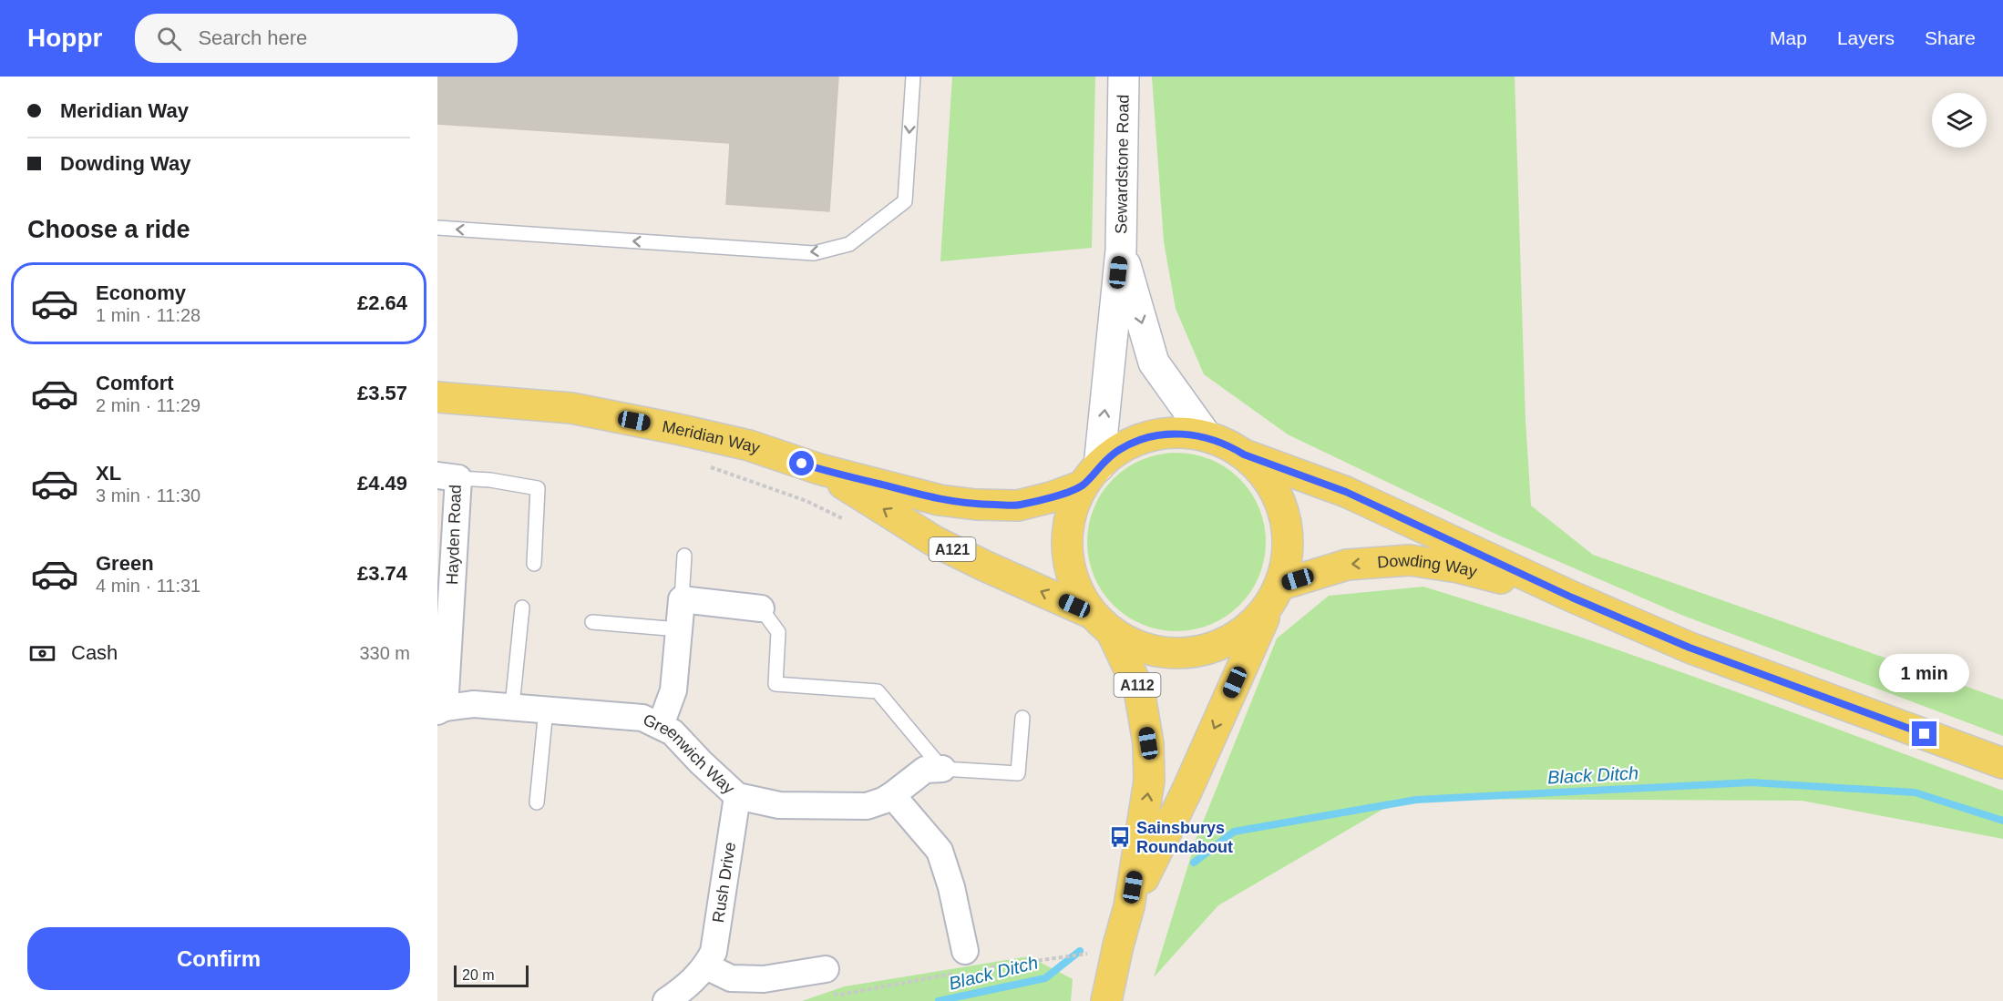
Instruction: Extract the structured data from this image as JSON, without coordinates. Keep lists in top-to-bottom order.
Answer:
{
  "streets": {
    "main road": [
      "Meridian Way",
      "A121",
      "Dowding Way",
      "A112"
    ],
    "street": [
      "Sewardstone Road",
      "Hayden Road",
      "Greenwich Way",
      "Rush Drive"
    ]
  },
  "crossings": [
    ["Sewardstone Road", "Meridian Way"],
    ["Meridian Way", "Dowding Way"],
    ["Meridian Way", "A112"],
    ["Hayden Road", "Greenwich Way"],
    ["Dowding Way", "A112"],
    ["Greenwich Way", "Rush Drive"]
  ],
  "water": ["Black Ditch"],
  "places": {
    "bus stop": ["Sainsburys Roundabout"]
  },
  "scale_bar": "20 m",
  "page": {
    "header": "Hoppr",
    "search": "Search here",
    "nav": ["Map", "Layers", "Share"],
    "banner": ["Meridian Way", "Dowding Way"],
    "heading": "Choose a ride",
    "list": [
      {
        "name": "Economy",
        "note": "1 min · 11:28",
        "value": "£2.64"
      },
      {
        "name": "Comfort",
        "note": "2 min · 11:29",
        "value": "£3.57"
      },
      {
        "name": "XL",
        "note": "3 min · 11:30",
        "value": "£4.49"
      },
      {
        "name": "Green",
        "note": "4 min · 11:31",
        "value": "£3.74"
      }
    ],
    "pay": ["Cash", "330 m"],
    "bubble": "1 min",
    "buttons": "Confirm",
    "scale": "20 m"
  }
}
